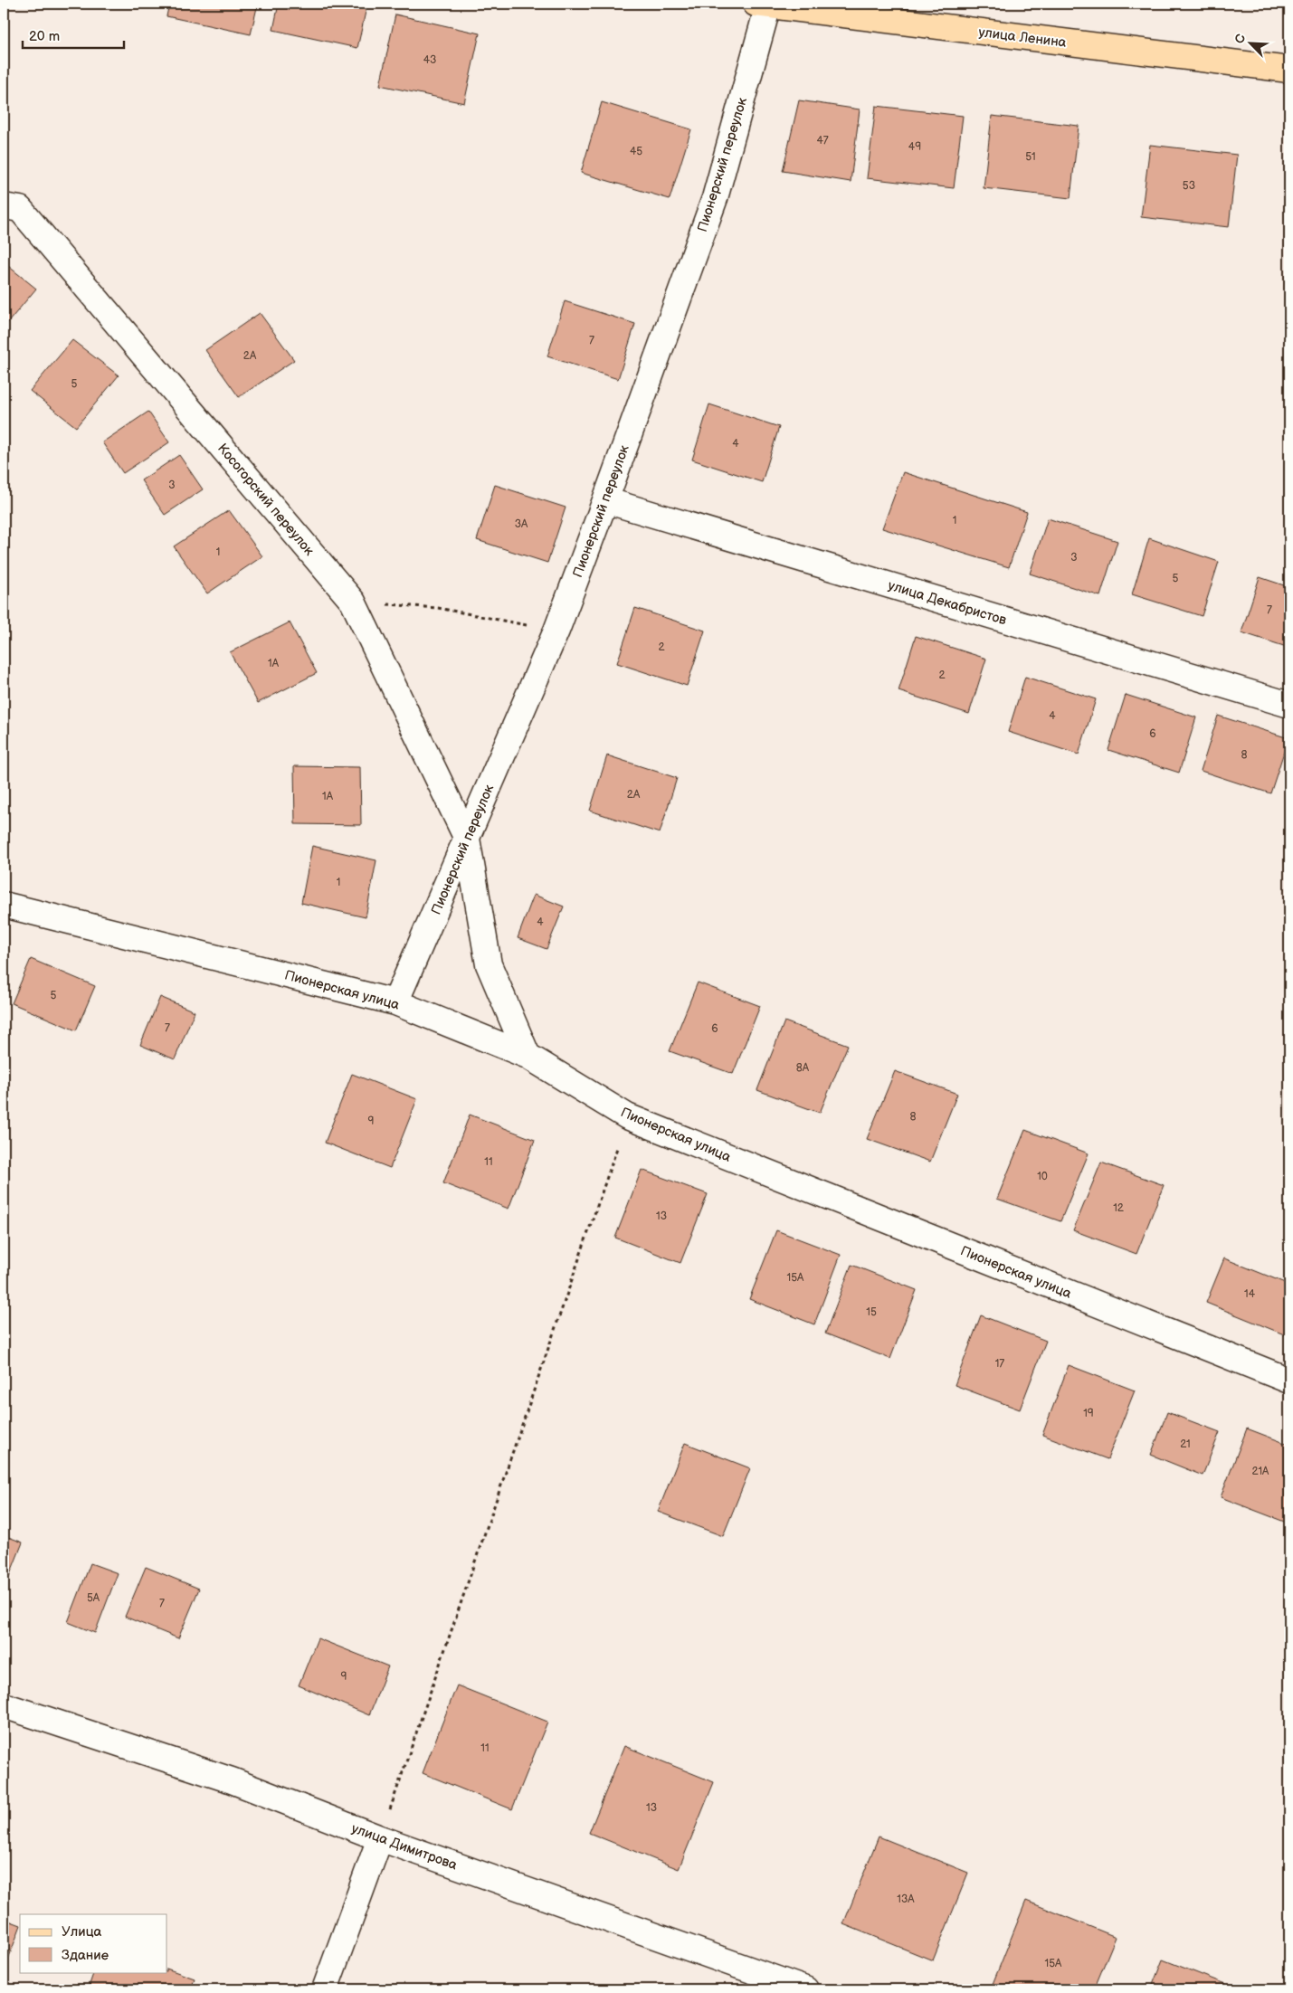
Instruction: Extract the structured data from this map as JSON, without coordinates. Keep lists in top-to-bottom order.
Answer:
{
  "streets": {
    "main road": ["улица Ленина"],
    "street": [
      "Пионерский переулок",
      "Косогорский переулок",
      "улица Декабристов",
      "Пионерская улица",
      "улица Димитрова"
    ]
  },
  "crossings": [
    ["улица Ленина", "Пионерский переулок"],
    ["Пионерский переулок", "Косогорский переулок"],
    ["Пионерский переулок", "улица Декабристов"],
    ["Пионерский переулок", "Пионерская улица"],
    ["Косогорский переулок", "Пионерская улица"]
  ],
  "house_numbers": [
    "43",
    "47",
    "49",
    "45",
    "51",
    "53",
    "7",
    "2А",
    "5",
    "4",
    "3",
    "1",
    "3А",
    "1",
    "3",
    "5",
    "7",
    "2",
    "1А",
    "2",
    "4",
    "6",
    "8",
    "2А",
    "1А",
    "1",
    "4",
    "5",
    "7",
    "6",
    "8А",
    "8",
    "9",
    "11",
    "10",
    "12",
    "13",
    "15А",
    "14",
    "15",
    "17",
    "19",
    "21",
    "21А",
    "5А",
    "7",
    "9",
    "11",
    "13",
    "13А",
    "15А"
  ],
  "legend": ["Улица", "Здание"],
  "scale_bar": "20 m",
  "north": "top left"
}
